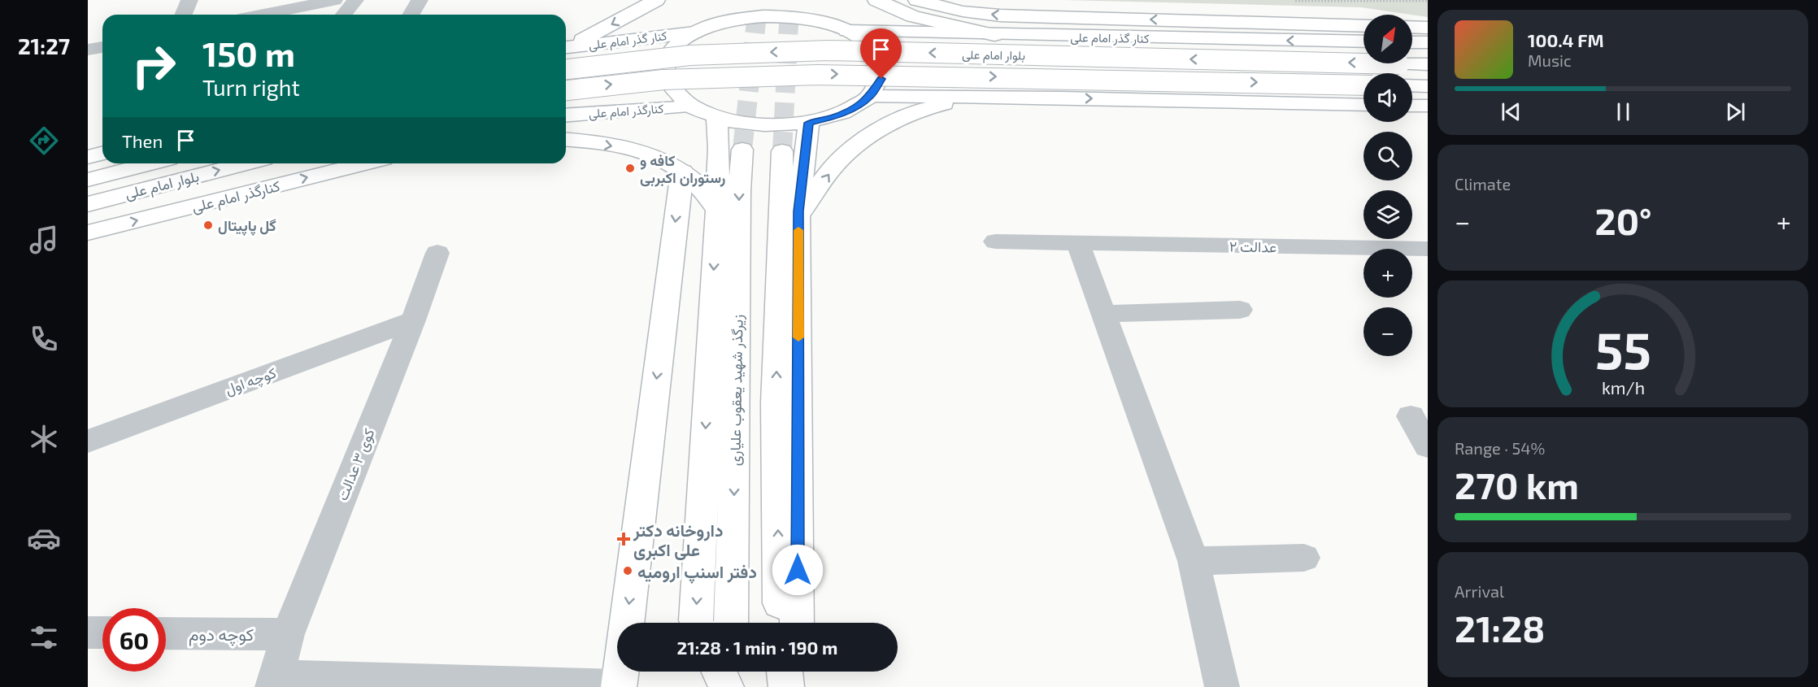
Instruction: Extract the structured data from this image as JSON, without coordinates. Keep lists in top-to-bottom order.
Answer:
{
  "streets": {
    "main road": [
      "کنار گذر امام علی",
      "بلوار امام علی",
      "کنارگذر امام علی",
      "زیرگذر شهید یعقوب علیاری"
    ],
    "street": [
      "عدالت ۲",
      "کوچه اول",
      "کوی ۳ عدالت",
      "کوچه دوم"
    ]
  },
  "crossings": [
    ["کوچه اول", "کوی ۳ عدالت"],
    ["کوی ۳ عدالت", "کوچه دوم"]
  ],
  "one_way": ["کنارگذر امام علی"],
  "places": {
    "other": ["کافه و رستوران اکبربی", "گل پاپیتال", "دفتر اسنپ ارومیه"],
    "health": ["داروخانه دکتر علی اکبری"]
  },
  "north": "top right",
  "page": {
    "tabs": "21:27",
    "map_buttons": ["+", "−"],
    "turn": ["150 m", "Turn right"],
    "song": ["100.4 FM", "Music"],
    "then": "Then",
    "tile": [
      "Climate",
      ["Range · 54%", "270 km"],
      ["Arrival", "21:28"]
    ],
    "heat": ["−", "20°", "+"],
    "limit": "60",
    "trip": "21:28 · 1 min · 190 m",
    "gauge": ["55", "km/h"]
  }
}
